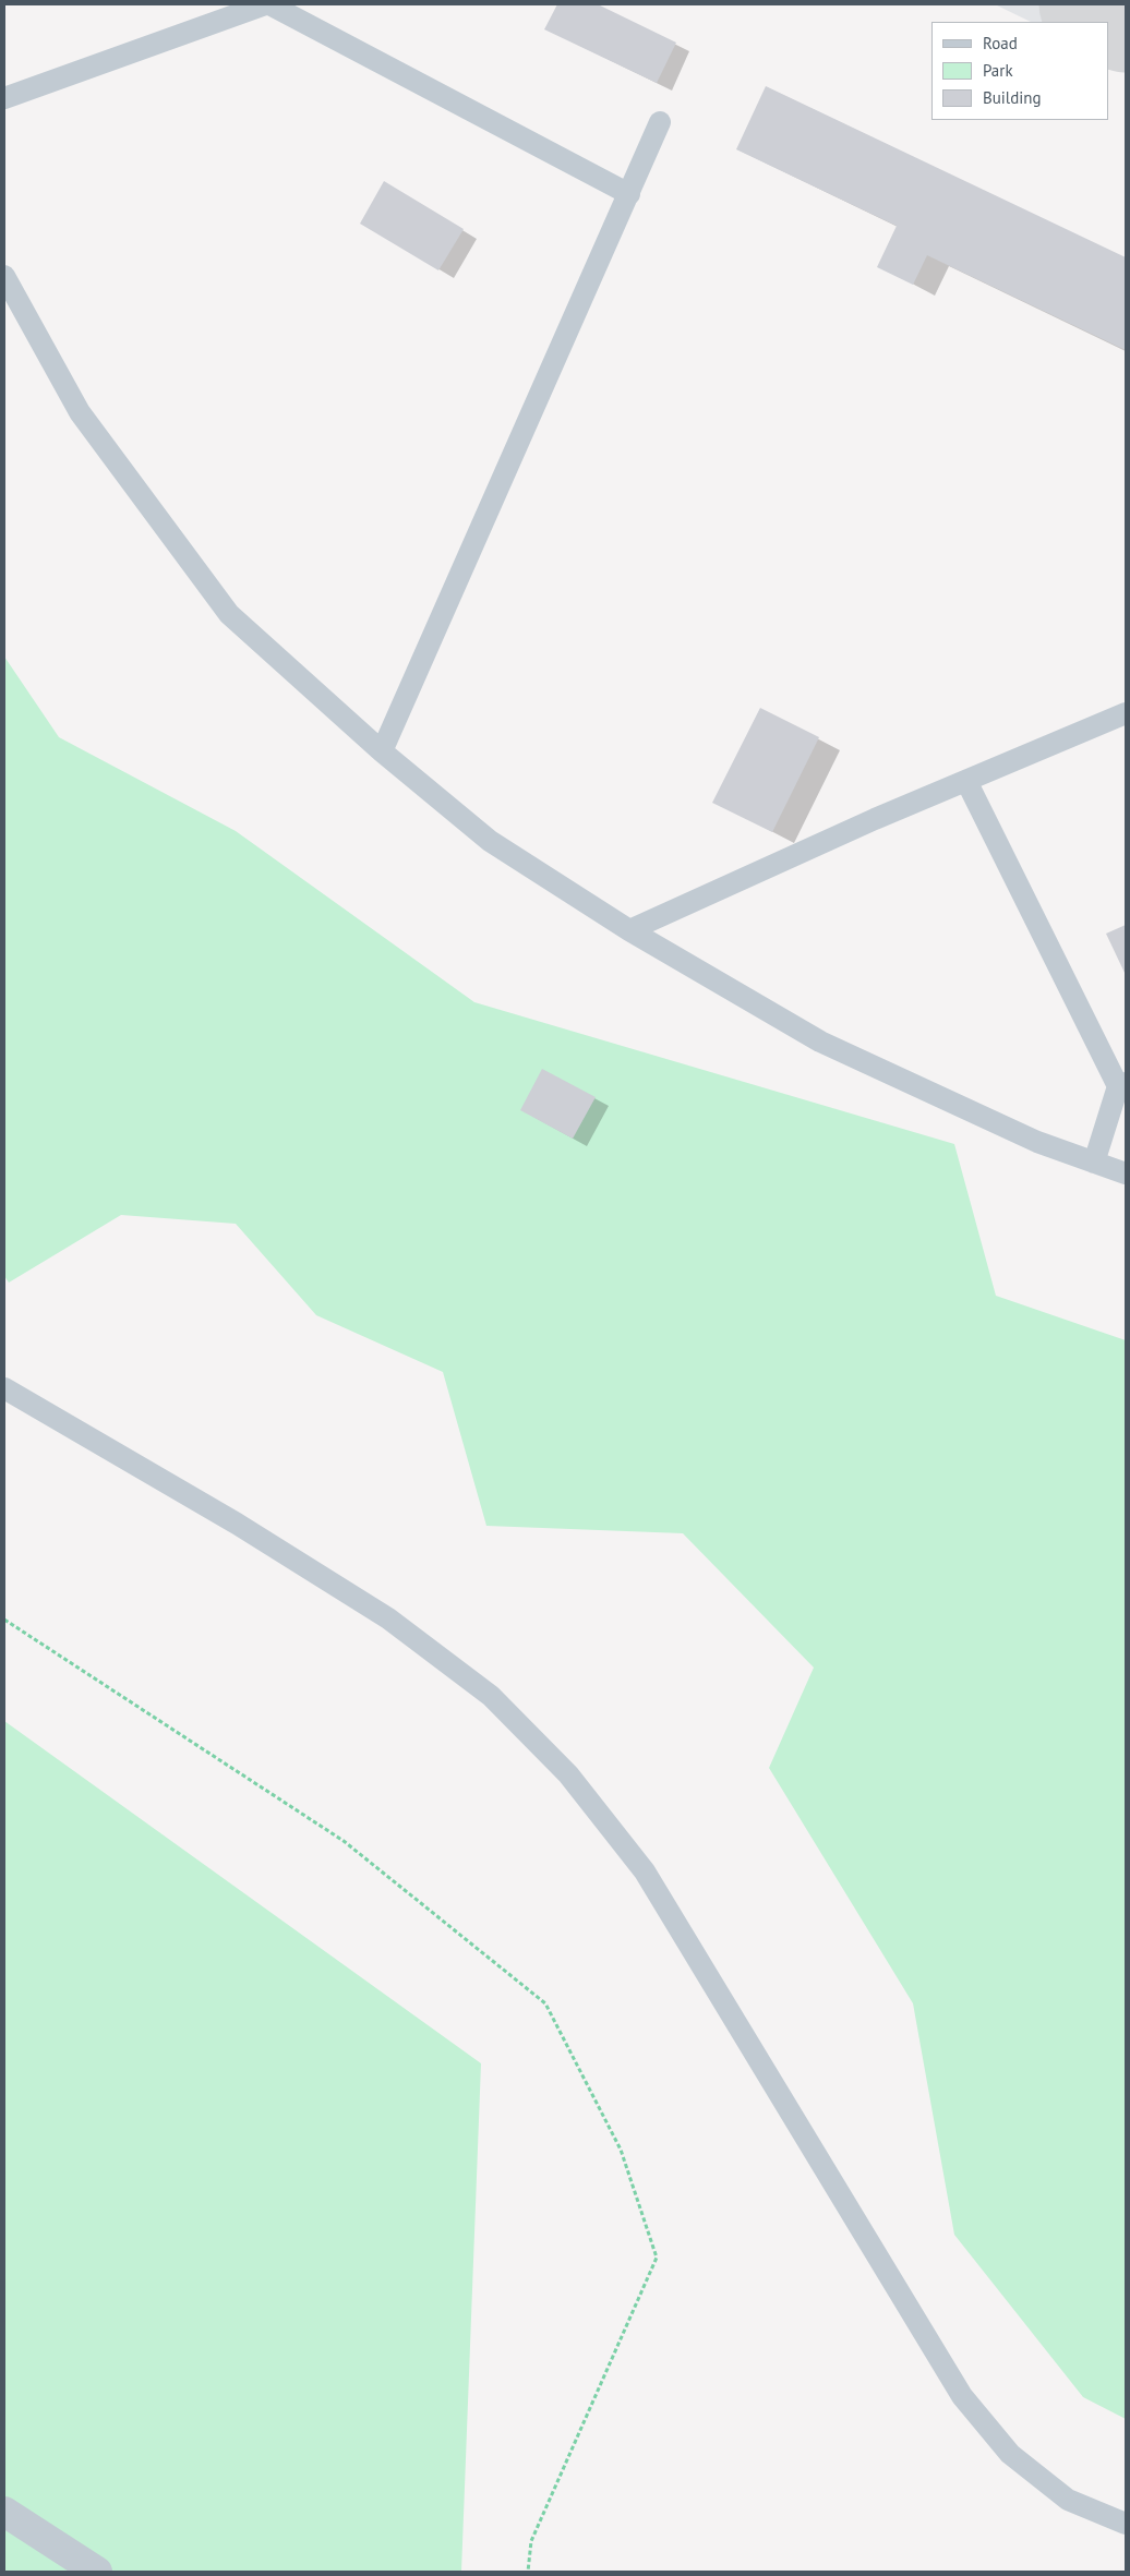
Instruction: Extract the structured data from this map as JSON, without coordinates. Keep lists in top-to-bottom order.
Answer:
{
  "legend": ["Road", "Park", "Building"]
}
